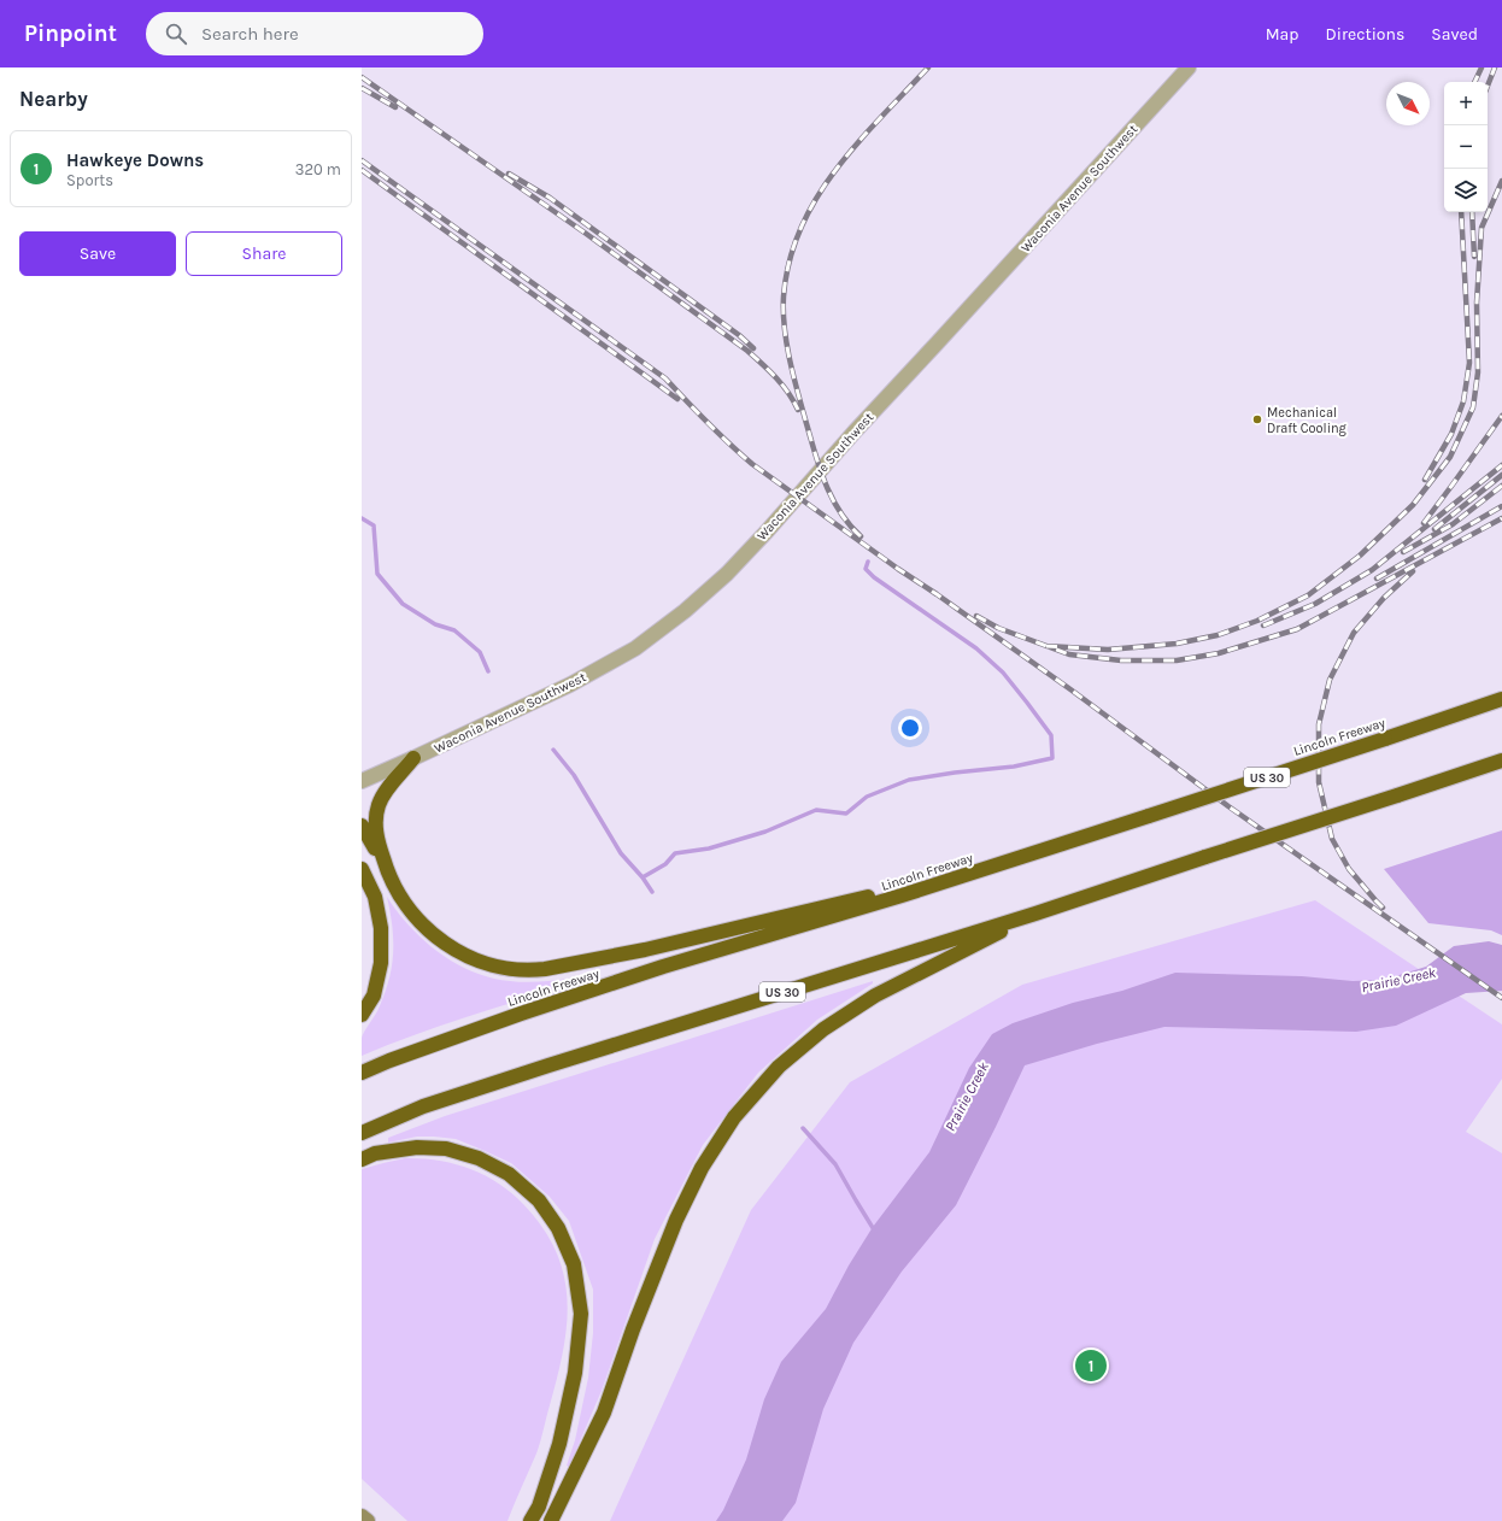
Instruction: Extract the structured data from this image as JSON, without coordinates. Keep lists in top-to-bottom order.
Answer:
{
  "streets": {
    "highway": ["Lincoln Freeway", "US 30"],
    "street": ["Waconia Avenue Southwest"]
  },
  "water": ["Prairie Creek"],
  "places": ["Mechanical Draft Cooling"],
  "north": "bottom right",
  "page": {
    "header": "Pinpoint",
    "search": "Search here",
    "nav": ["Map", "Directions", "Saved"],
    "heading": "Nearby",
    "map_buttons": ["+", "−"],
    "list": [
      {
        "mark": "1",
        "name": "Hawkeye Downs",
        "note": "Sports",
        "value": "320 m"
      }
    ],
    "buttons": ["Save", "Share"],
    "pins": "1"
  }
}
